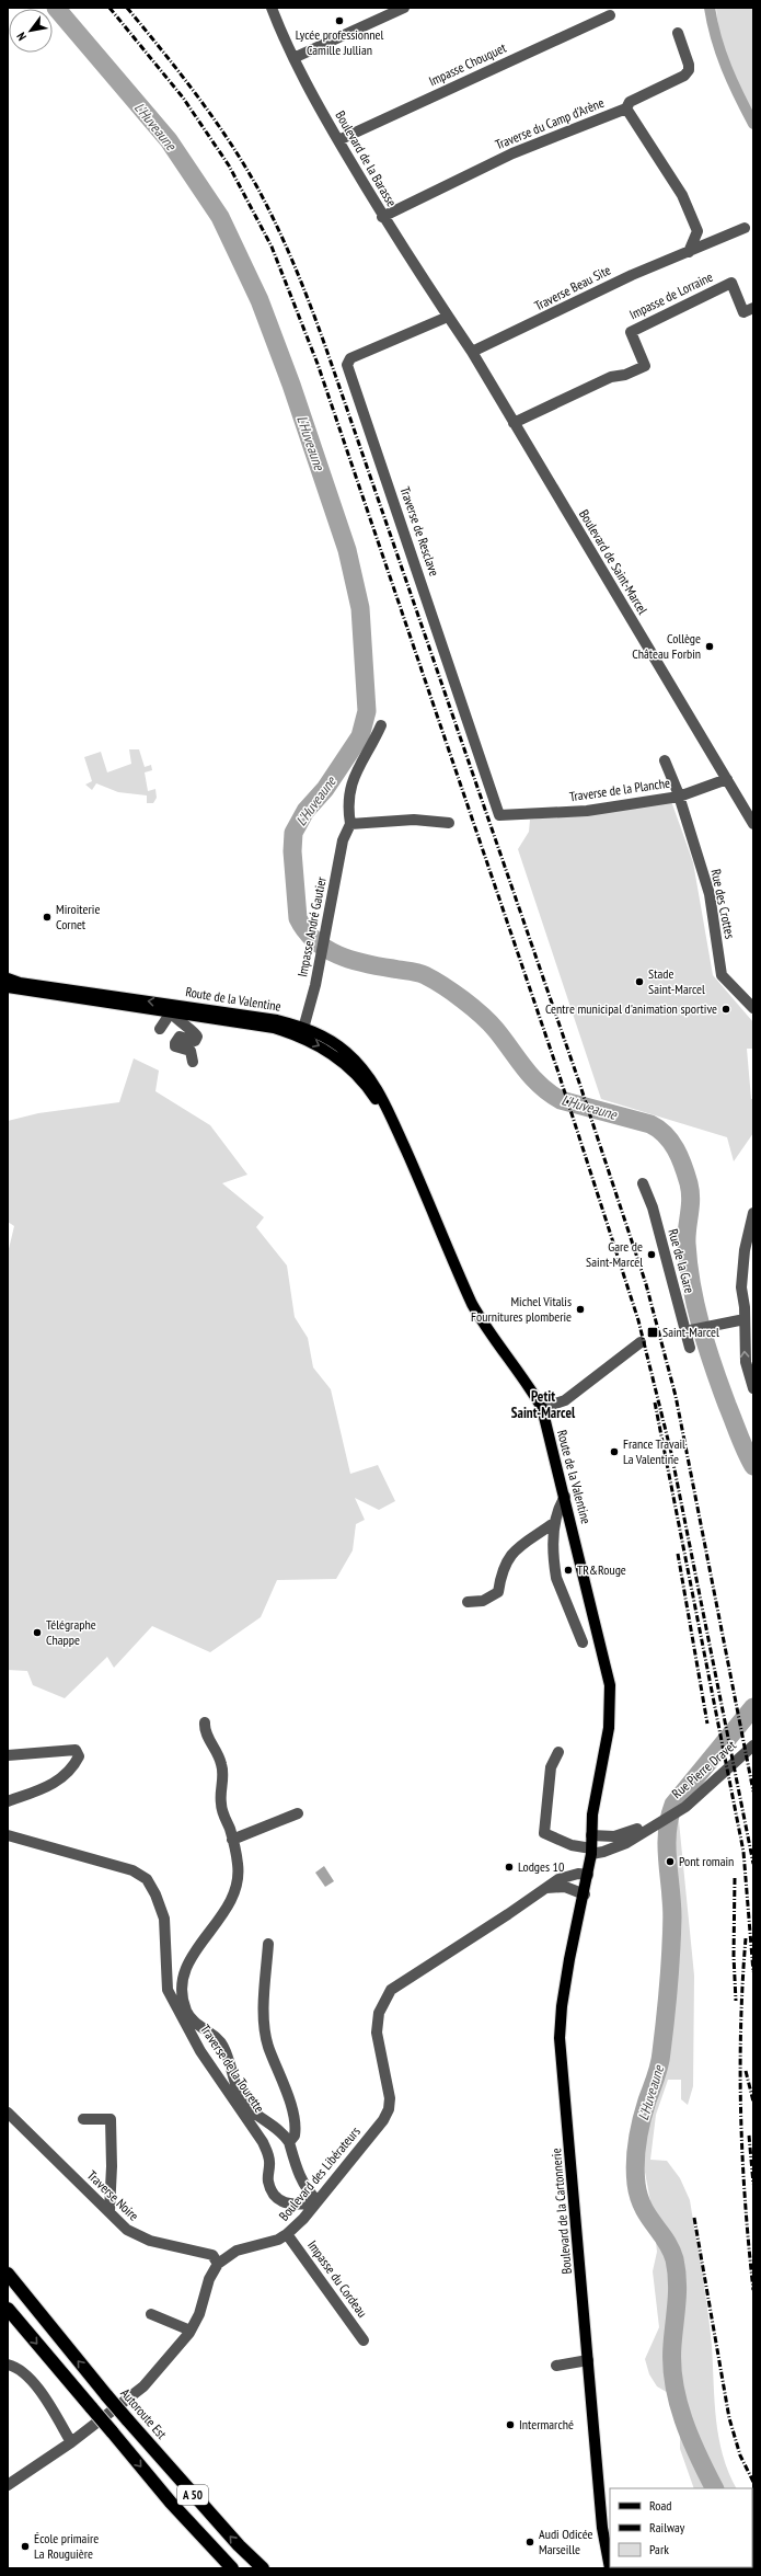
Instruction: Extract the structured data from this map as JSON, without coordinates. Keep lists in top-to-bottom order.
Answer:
{
  "streets": {
    "highway": ["Autoroute Est", "A 50"],
    "main road": ["Route de la Valentine", "Boulevard de la Cartonnerie"],
    "street": [
      "Impasse Chouquet",
      "Traverse du Camp d'Arène",
      "Boulevard de la Barasse",
      "Traverse Beau Site",
      "Impasse de Lorraine",
      "Traverse de Resclave",
      "Boulevard de Saint-Marcel",
      "Traverse de la Planche",
      "Rue des Crottes",
      "Impasse André Gautier",
      "Rue de la Gare",
      "Rue Pierre Dravet",
      "Traverse de la Tourette",
      "Boulevard des Libérateurs",
      "Traverse Noire",
      "Impasse du Cordeau"
    ]
  },
  "crossings": [
    ["Impasse Chouquet", "Boulevard de la Barasse"],
    ["Traverse du Camp d'Arène", "Boulevard de la Barasse"],
    ["Boulevard de la Barasse", "Traverse de Resclave"],
    ["Boulevard de la Barasse", "Boulevard de Saint-Marcel"],
    ["Traverse Beau Site", "Boulevard de Saint-Marcel"],
    ["Impasse de Lorraine", "Boulevard de Saint-Marcel"],
    ["Traverse de Resclave", "Boulevard de Saint-Marcel"],
    ["Traverse de Resclave", "Traverse de la Planche"],
    ["Boulevard de Saint-Marcel", "Traverse de la Planche"],
    ["Traverse de la Planche", "Rue des Crottes"],
    ["Impasse André Gautier", "Route de la Valentine"],
    ["Route de la Valentine", "Rue Pierre Dravet"],
    ["Route de la Valentine", "Boulevard de la Cartonnerie"],
    ["Rue Pierre Dravet", "Boulevard de la Cartonnerie"],
    ["Traverse de la Tourette", "Boulevard des Libérateurs"],
    ["Boulevard des Libérateurs", "Traverse Noire"],
    ["Boulevard des Libérateurs", "Boulevard de la Cartonnerie"],
    ["Boulevard des Libérateurs", "Impasse du Cordeau"]
  ],
  "districts": ["Petit Saint-Marcel"],
  "water": ["L'Huveaune"],
  "places": {
    "other": [
      "Lycée professionnel Camille Jullian",
      "Collège Château Forbin",
      "Miroiterie Cornet",
      "Stade Saint-Marcel",
      "Centre municipal d'animation sportive",
      "Gare de Saint-Marcel",
      "Michel Vitalis Fournitures plomberie",
      "France Travail La Valentine",
      "TR&Rouge",
      "Télégraphe Chappe",
      "Pont romain",
      "Lodges 10",
      "Intermarché",
      "Audi Odicée Marseille",
      "École primaire La Rouguière"
    ],
    "transit": ["Saint-Marcel"]
  },
  "legend": ["Road", "Railway", "Park"],
  "north": "bottom left"
}
